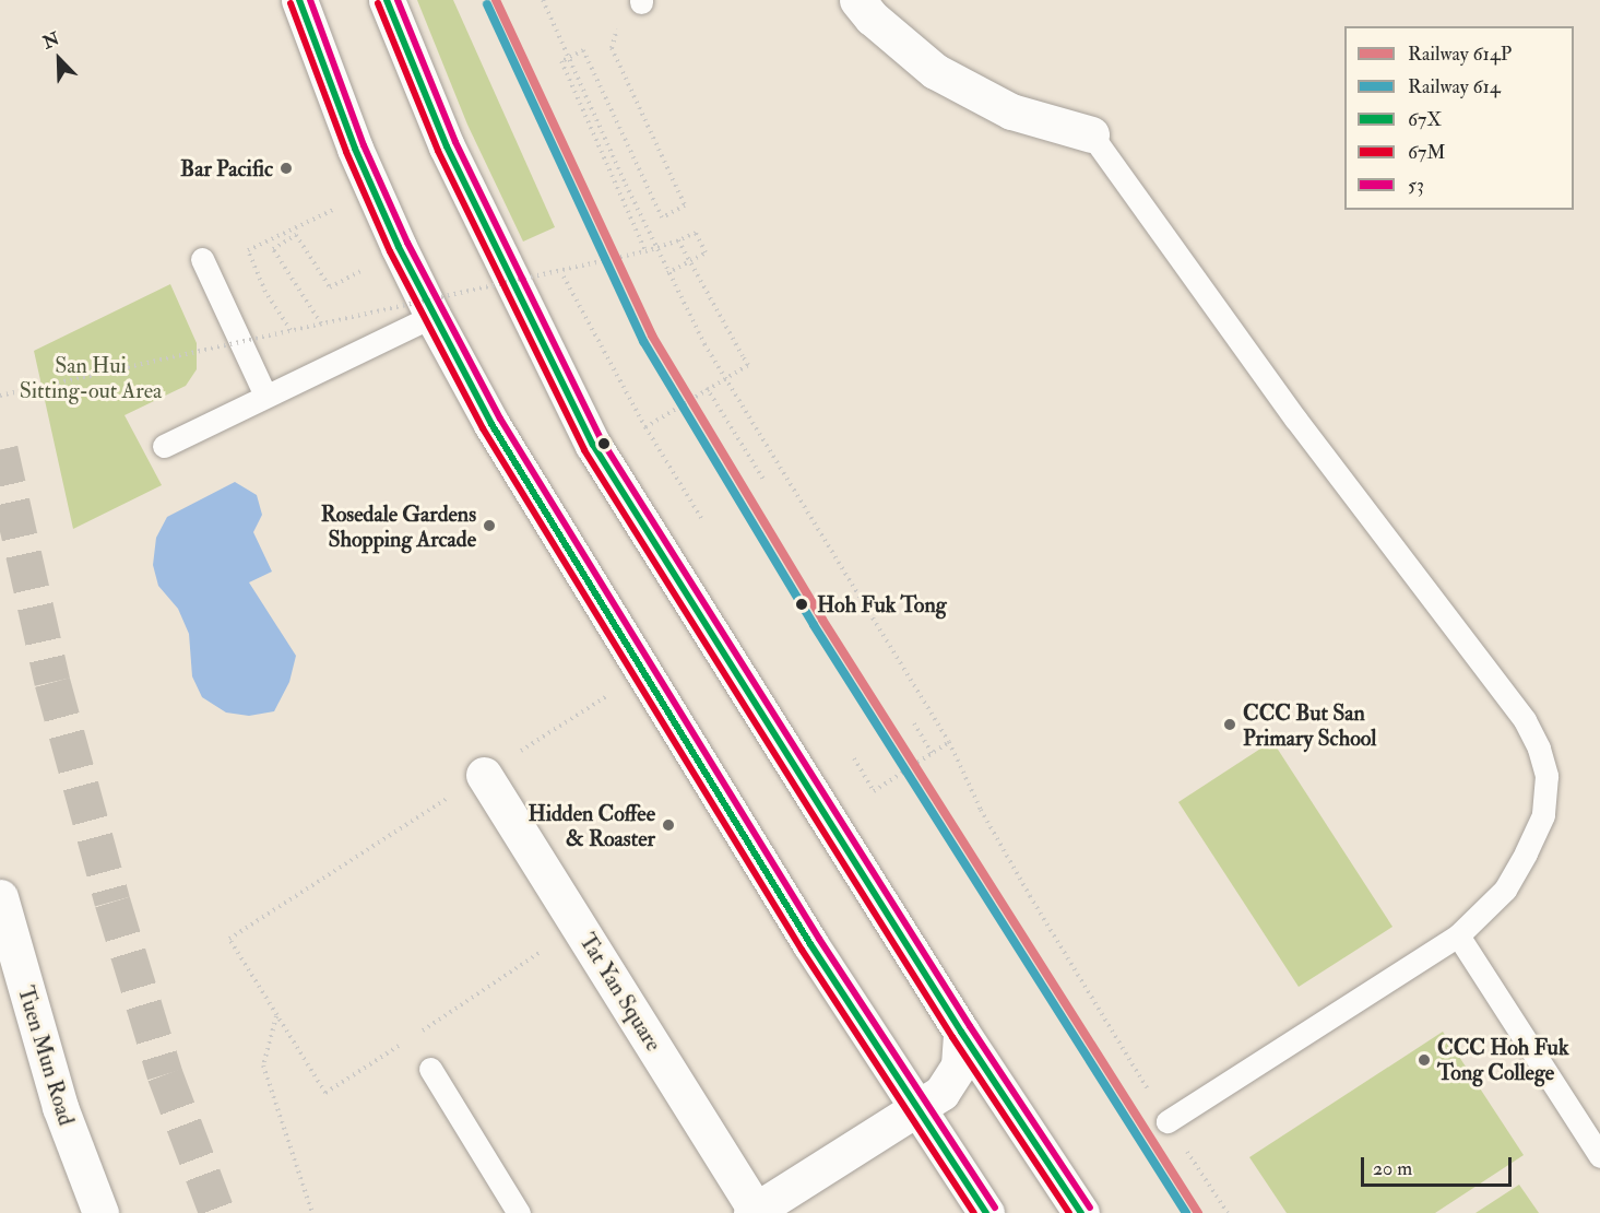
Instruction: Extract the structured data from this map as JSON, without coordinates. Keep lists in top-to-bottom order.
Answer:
{
  "streets": {
    "main road": ["Tat Yan Square", "Tuen Mun Road"]
  },
  "parks": ["San Hui Sitting-out Area"],
  "places": [
    "Bar Pacific",
    "Rosedale Gardens Shopping Arcade",
    "Hoh Fuk Tong",
    "CCC But San Primary School",
    "Hidden Coffee & Roaster",
    "CCC Hoh Fuk Tong College"
  ],
  "lines": [
    "rail line 614P",
    "transit line 67X",
    "transit line 53",
    "transit line 67M",
    "rail line 614"
  ],
  "legend": [
    "Railway 614P",
    "Railway 614",
    "67X",
    "67M",
    "53"
  ],
  "scale_bar": "20 m",
  "north": "top left"
}
